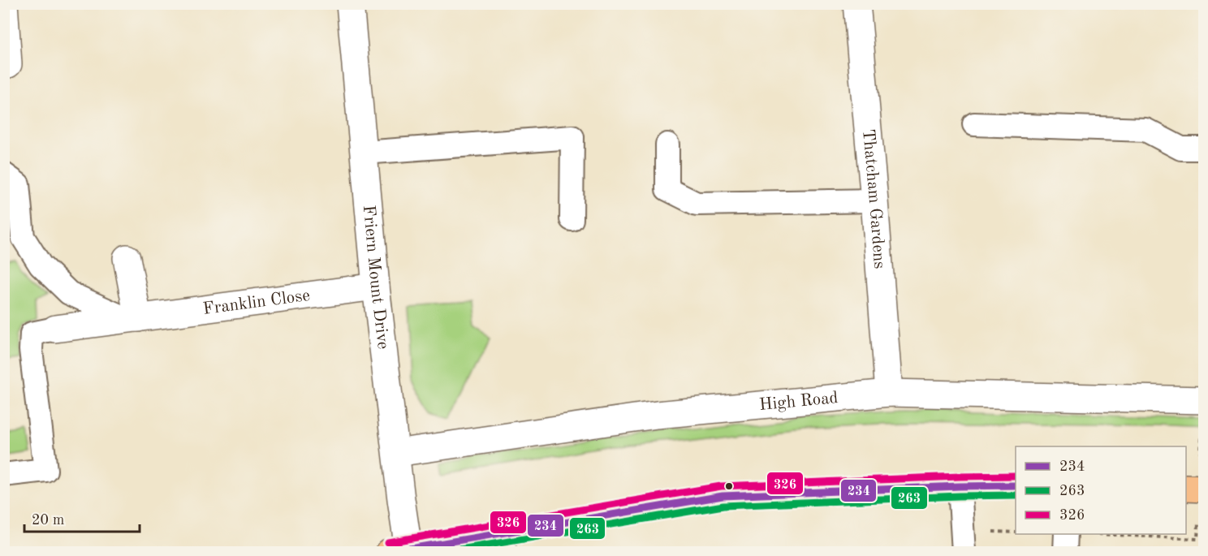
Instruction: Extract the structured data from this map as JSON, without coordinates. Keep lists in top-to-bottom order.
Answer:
{
  "streets": {
    "street": [
      "Thatcham Gardens",
      "Friern Mount Drive",
      "Franklin Close",
      "High Road"
    ]
  },
  "crossings": [
    ["Thatcham Gardens", "High Road"],
    ["Friern Mount Drive", "Franklin Close"],
    ["Friern Mount Drive", "High Road"]
  ],
  "lines": ["transit line 326", "transit line 234", "transit line 263"],
  "legend": ["234", "263", "326"],
  "scale_bar": "20 m"
}
